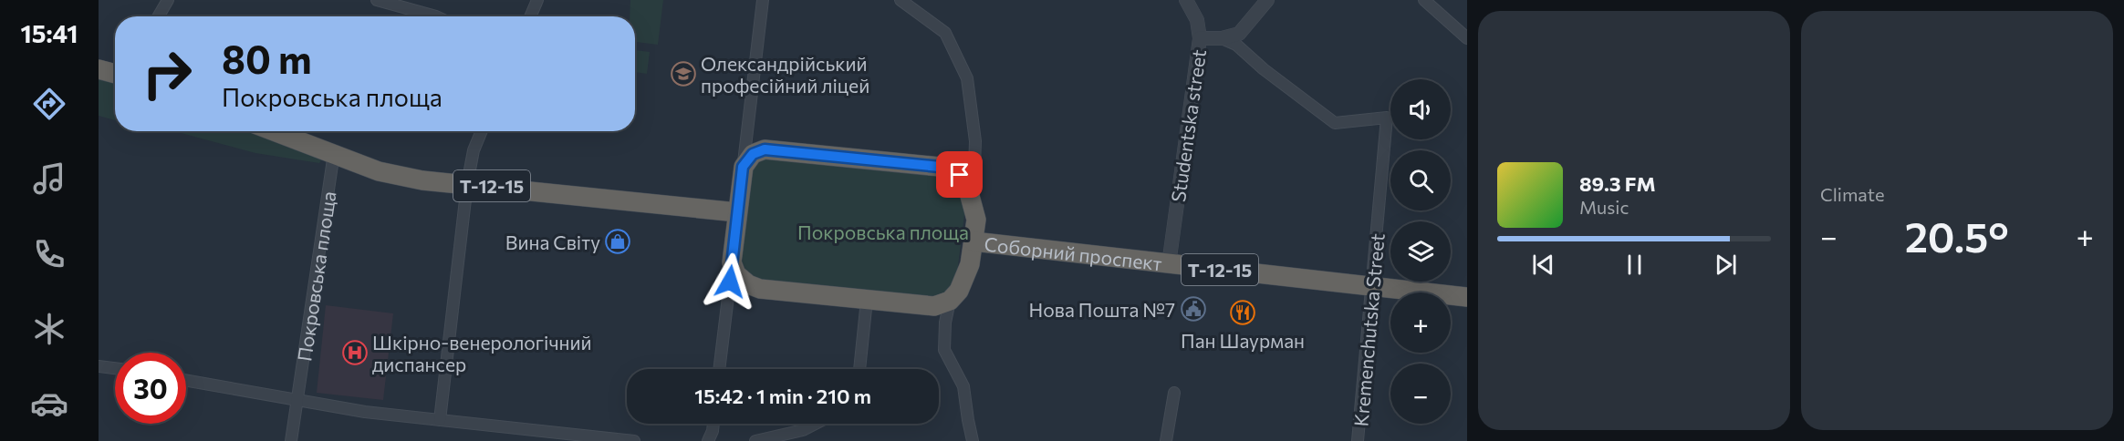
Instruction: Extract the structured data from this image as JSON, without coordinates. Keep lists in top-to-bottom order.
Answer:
{
  "streets": {
    "highway": ["Т-12-15", "Соборний проспект"],
    "street": ["Studentska street", "Покровська площа", "Kremenchutska Street"]
  },
  "crossings": [
    ["Studentska street", "Соборний проспект"],
    ["Studentska street", "Kremenchutska Street"],
    ["Т-12-15", "Покровська площа"],
    ["Соборний проспект", "Kremenchutska Street"]
  ],
  "parks": ["Покровська площа"],
  "places": {
    "school or university": ["Олександрійський професійний ліцей"],
    "shop": ["Вина Світу"],
    "public building": ["Нова Пошта №7"],
    "restaurant": ["Пан Шаурман"],
    "hospital": ["Шкірно-венерологічний диспансер"]
  },
  "page": {
    "tabs": "15:41",
    "tile": "Climate",
    "turn": ["80 m", "Покровська площа"],
    "map_buttons": ["+", "−"],
    "song": ["89.3 FM", "Music"],
    "heat": ["−", "20.5°", "+"],
    "limit": "30",
    "trip": "15:42 · 1 min · 210 m"
  }
}
